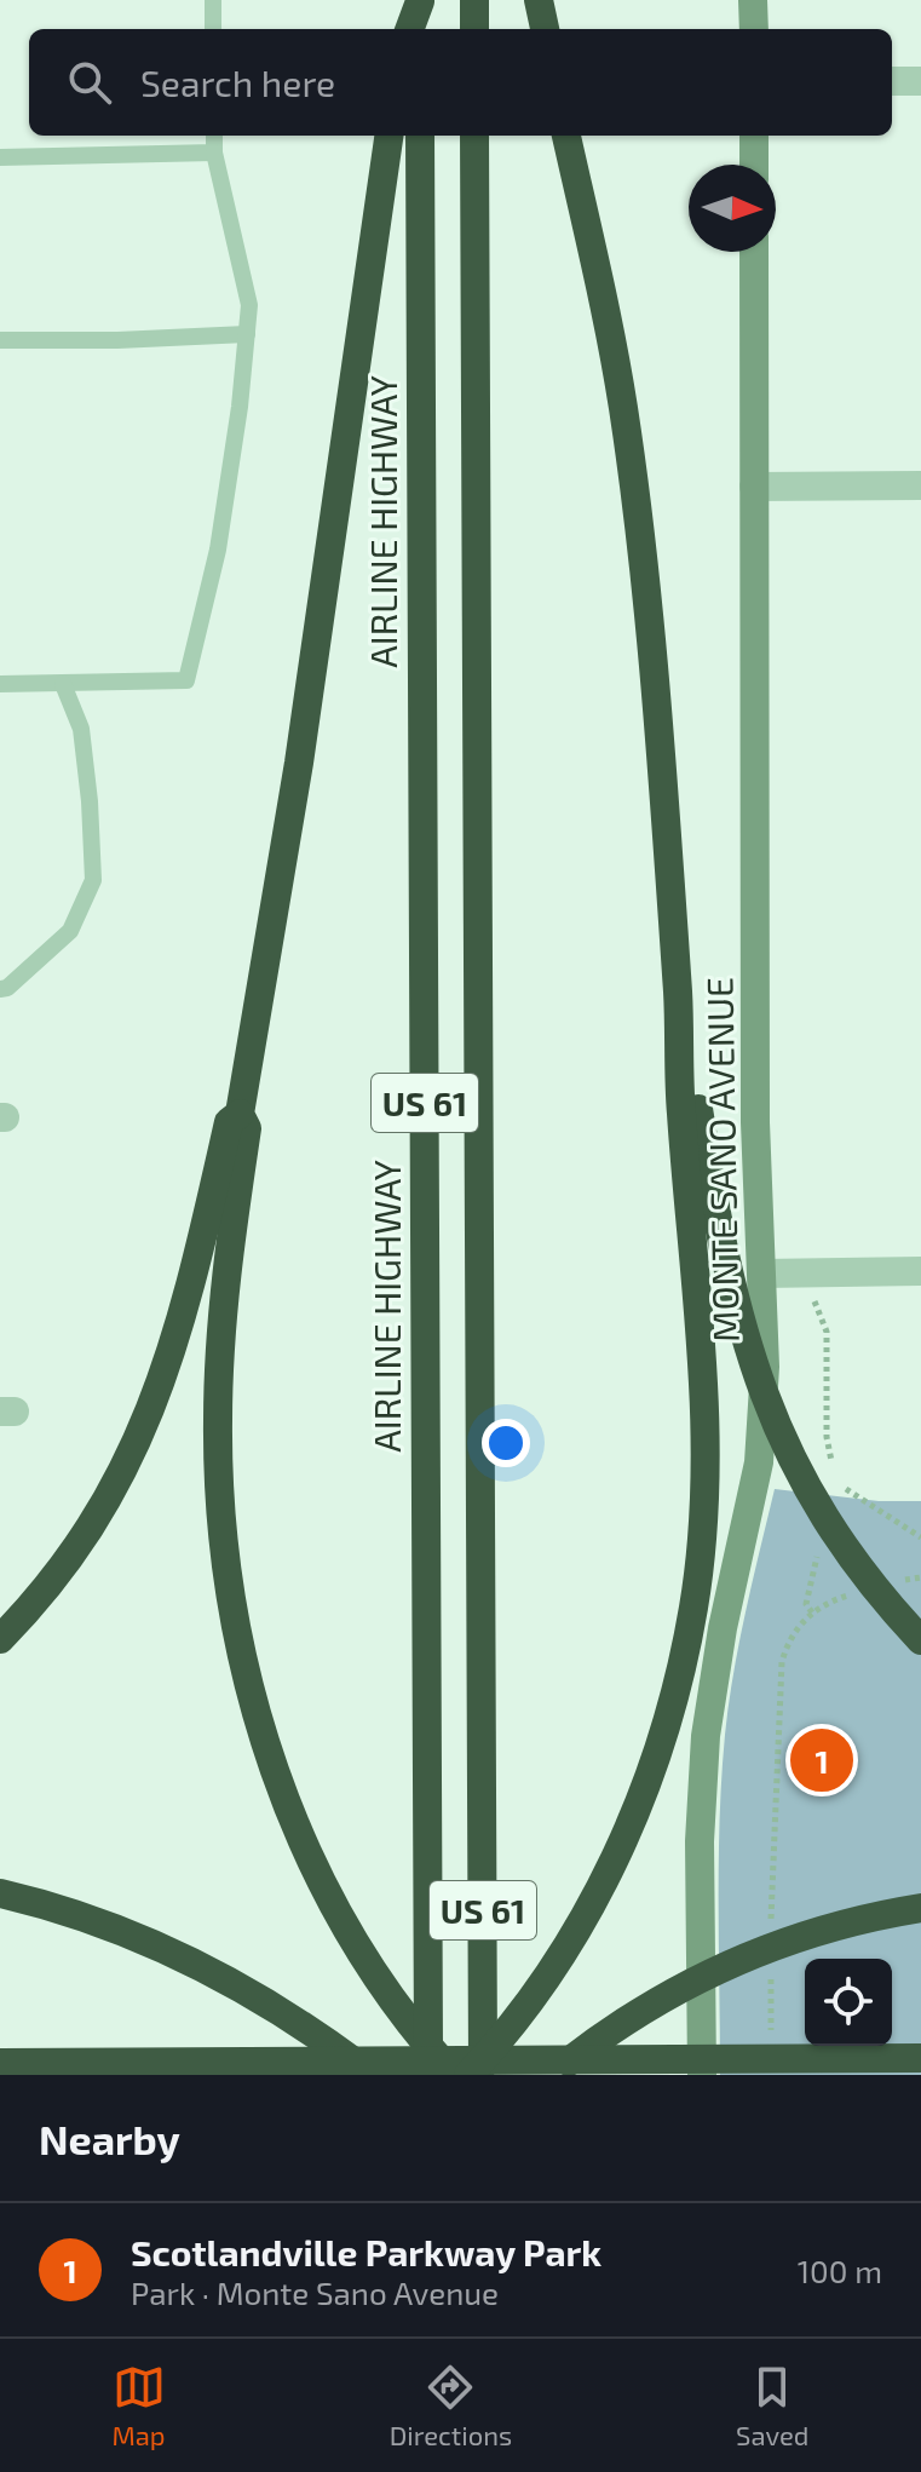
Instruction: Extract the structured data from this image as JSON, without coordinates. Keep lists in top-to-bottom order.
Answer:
{
  "streets": {
    "highway": ["AIRLINE HIGHWAY", "US 61"],
    "street": ["MONTE SANO AVENUE"]
  },
  "north": "right",
  "page": {
    "search": "Search here",
    "pins": "1",
    "heading": "Nearby",
    "list": [
      {
        "mark": "1",
        "name": "Scotlandville Parkway Park",
        "note": "Park · Monte Sano Avenue",
        "value": "100 m"
      }
    ],
    "nav": ["Map", "Directions", "Saved"]
  }
}
